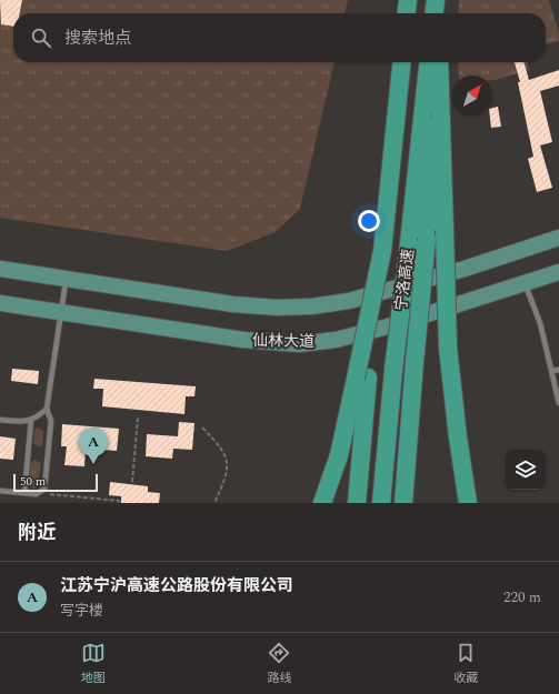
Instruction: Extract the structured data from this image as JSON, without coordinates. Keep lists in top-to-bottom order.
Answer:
{
  "streets": {
    "highway": ["宁洛高速"],
    "main road": ["仙林大道"]
  },
  "scale_bar": "50 m",
  "north": "top right",
  "page": {
    "search": "搜索地点",
    "pins": "A",
    "scale": "50 m",
    "heading": "附近",
    "list": [
      {
        "mark": "A",
        "name": "江苏宁沪高速公路股份有限公司",
        "note": "写字楼",
        "value": "220 m"
      }
    ],
    "nav": ["地图", "路线", "收藏"]
  }
}
